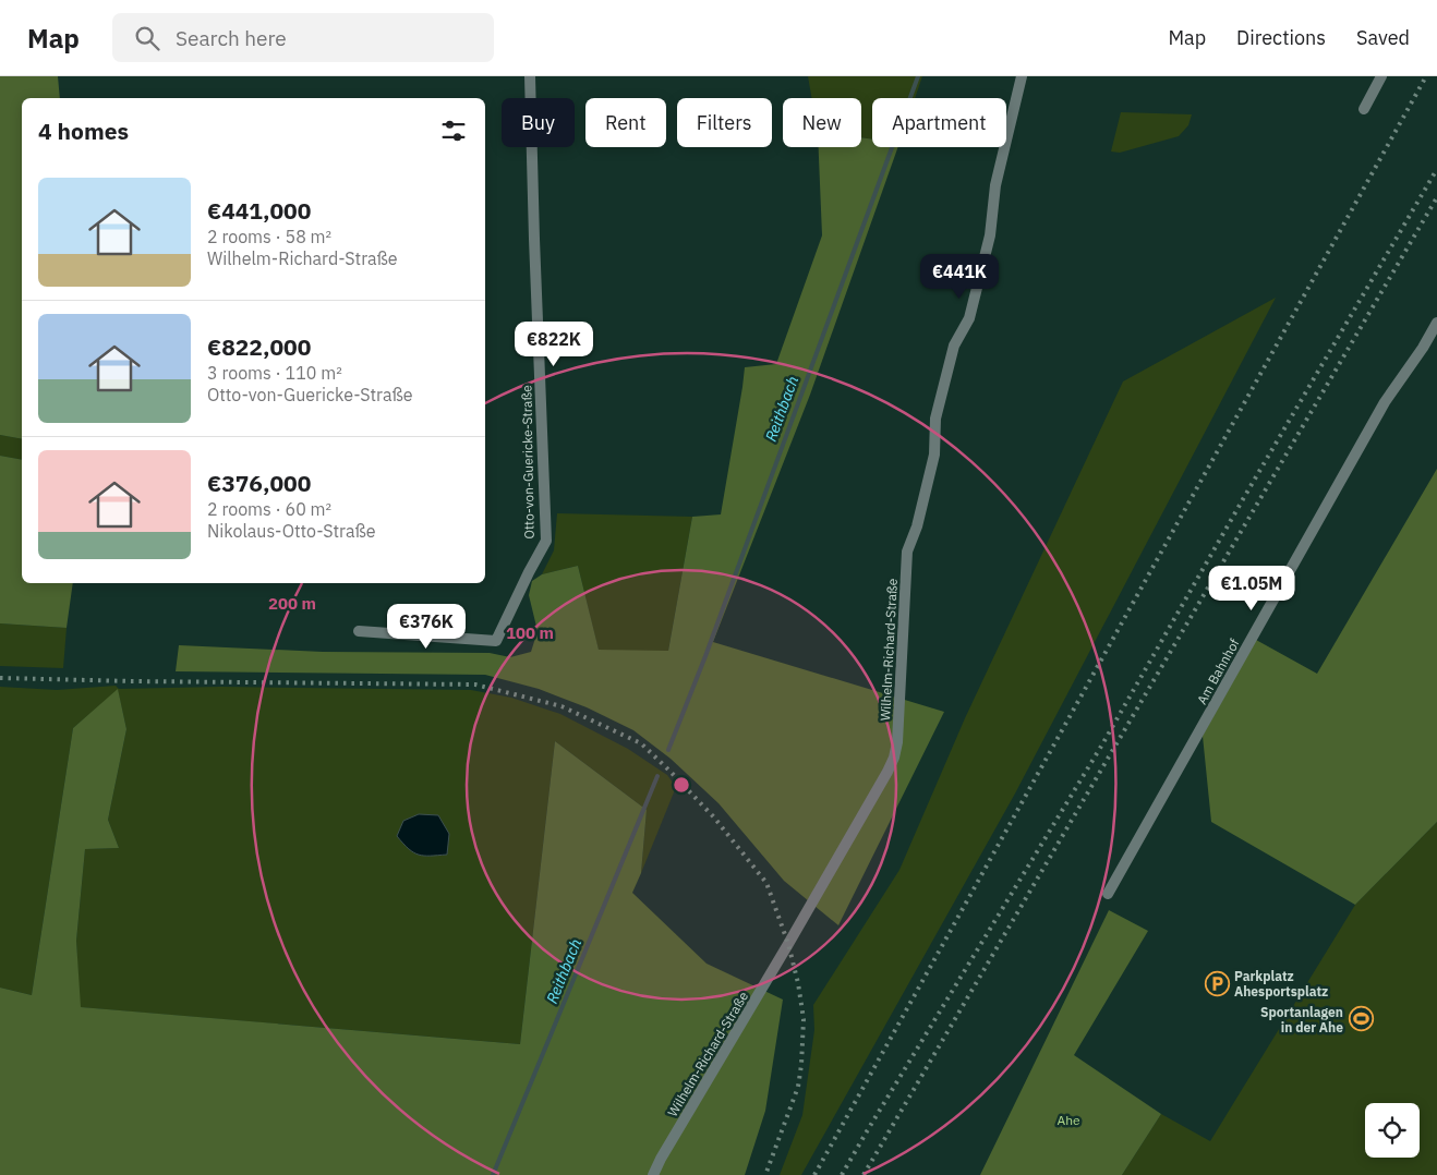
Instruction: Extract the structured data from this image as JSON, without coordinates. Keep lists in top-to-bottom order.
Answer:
{
  "streets": {
    "street": ["Otto-von-Guericke-Straße", "Wilhelm-Richard-Straße", "Am Bahnhof"]
  },
  "water": ["Reithbach"],
  "parks": ["Ahe"],
  "places": {
    "parking": ["Parkplatz Ahesportsplatz"],
    "sports": ["Sportanlagen in der Ahe"]
  },
  "page": {
    "header": "Map",
    "search": "Search here",
    "nav": ["Map", "Directions", "Saved"],
    "chip": [
      "Buy",
      "Rent",
      "Filters",
      "New",
      "Apartment"
    ],
    "heading": "4 homes",
    "list": [
      {
        "name": "€441,000",
        "note": "2 rooms · 58 m² · Wilhelm-Richard-Straße"
      },
      {
        "name": "€822,000",
        "note": "3 rooms · 110 m² · Otto-von-Guericke-Straße"
      },
      {
        "name": "€376,000",
        "note": "2 rooms · 60 m² · Nikolaus-Otto-Straße"
      }
    ],
    "price": [
      "€441K",
      "€822K",
      "€1.05M",
      "€376K"
    ]
  },
  "rings": ["200 m", "100 m"]
}
